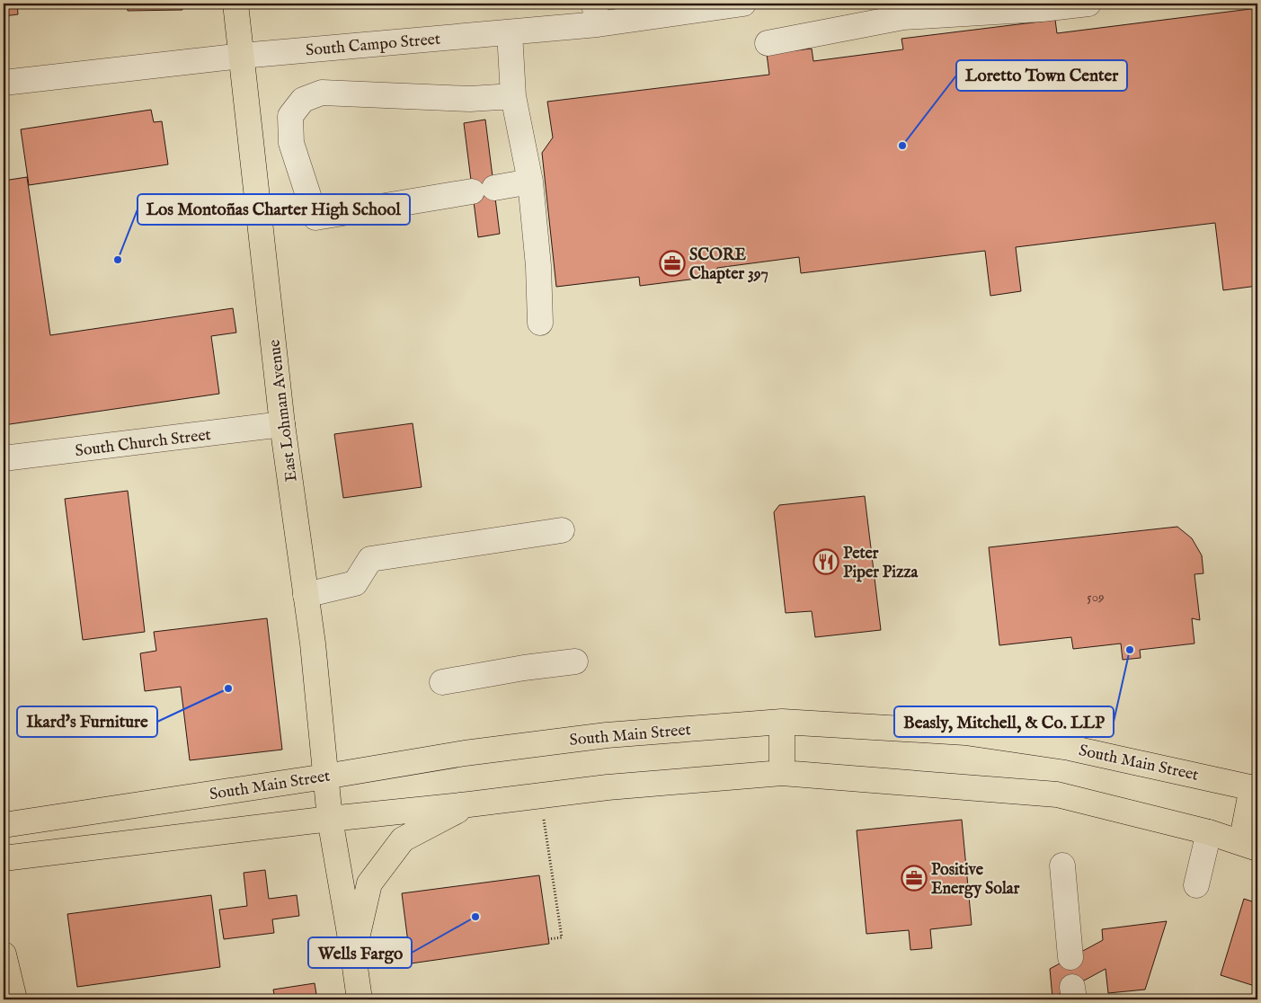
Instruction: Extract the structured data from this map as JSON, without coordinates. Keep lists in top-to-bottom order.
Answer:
{
  "streets": {
    "main road": ["East Lohman Avenue", "South Main Street"],
    "street": ["South Campo Street", "South Church Street"]
  },
  "crossings": [
    ["South Campo Street", "East Lohman Avenue"],
    ["East Lohman Avenue", "South Church Street"],
    ["East Lohman Avenue", "South Main Street"]
  ],
  "places": {
    "other": [
      "Loretto Town Center",
      "Los Montoñas Charter High School",
      "Beasly, Mitchell, & Co. LLP",
      "Ikard's Furniture",
      "Wells Fargo"
    ],
    "office": ["SCORE Chapter 397", "Positive Energy Solar"],
    "restaurant": ["Peter Piper Pizza"]
  },
  "house_numbers": ["509"]
}
